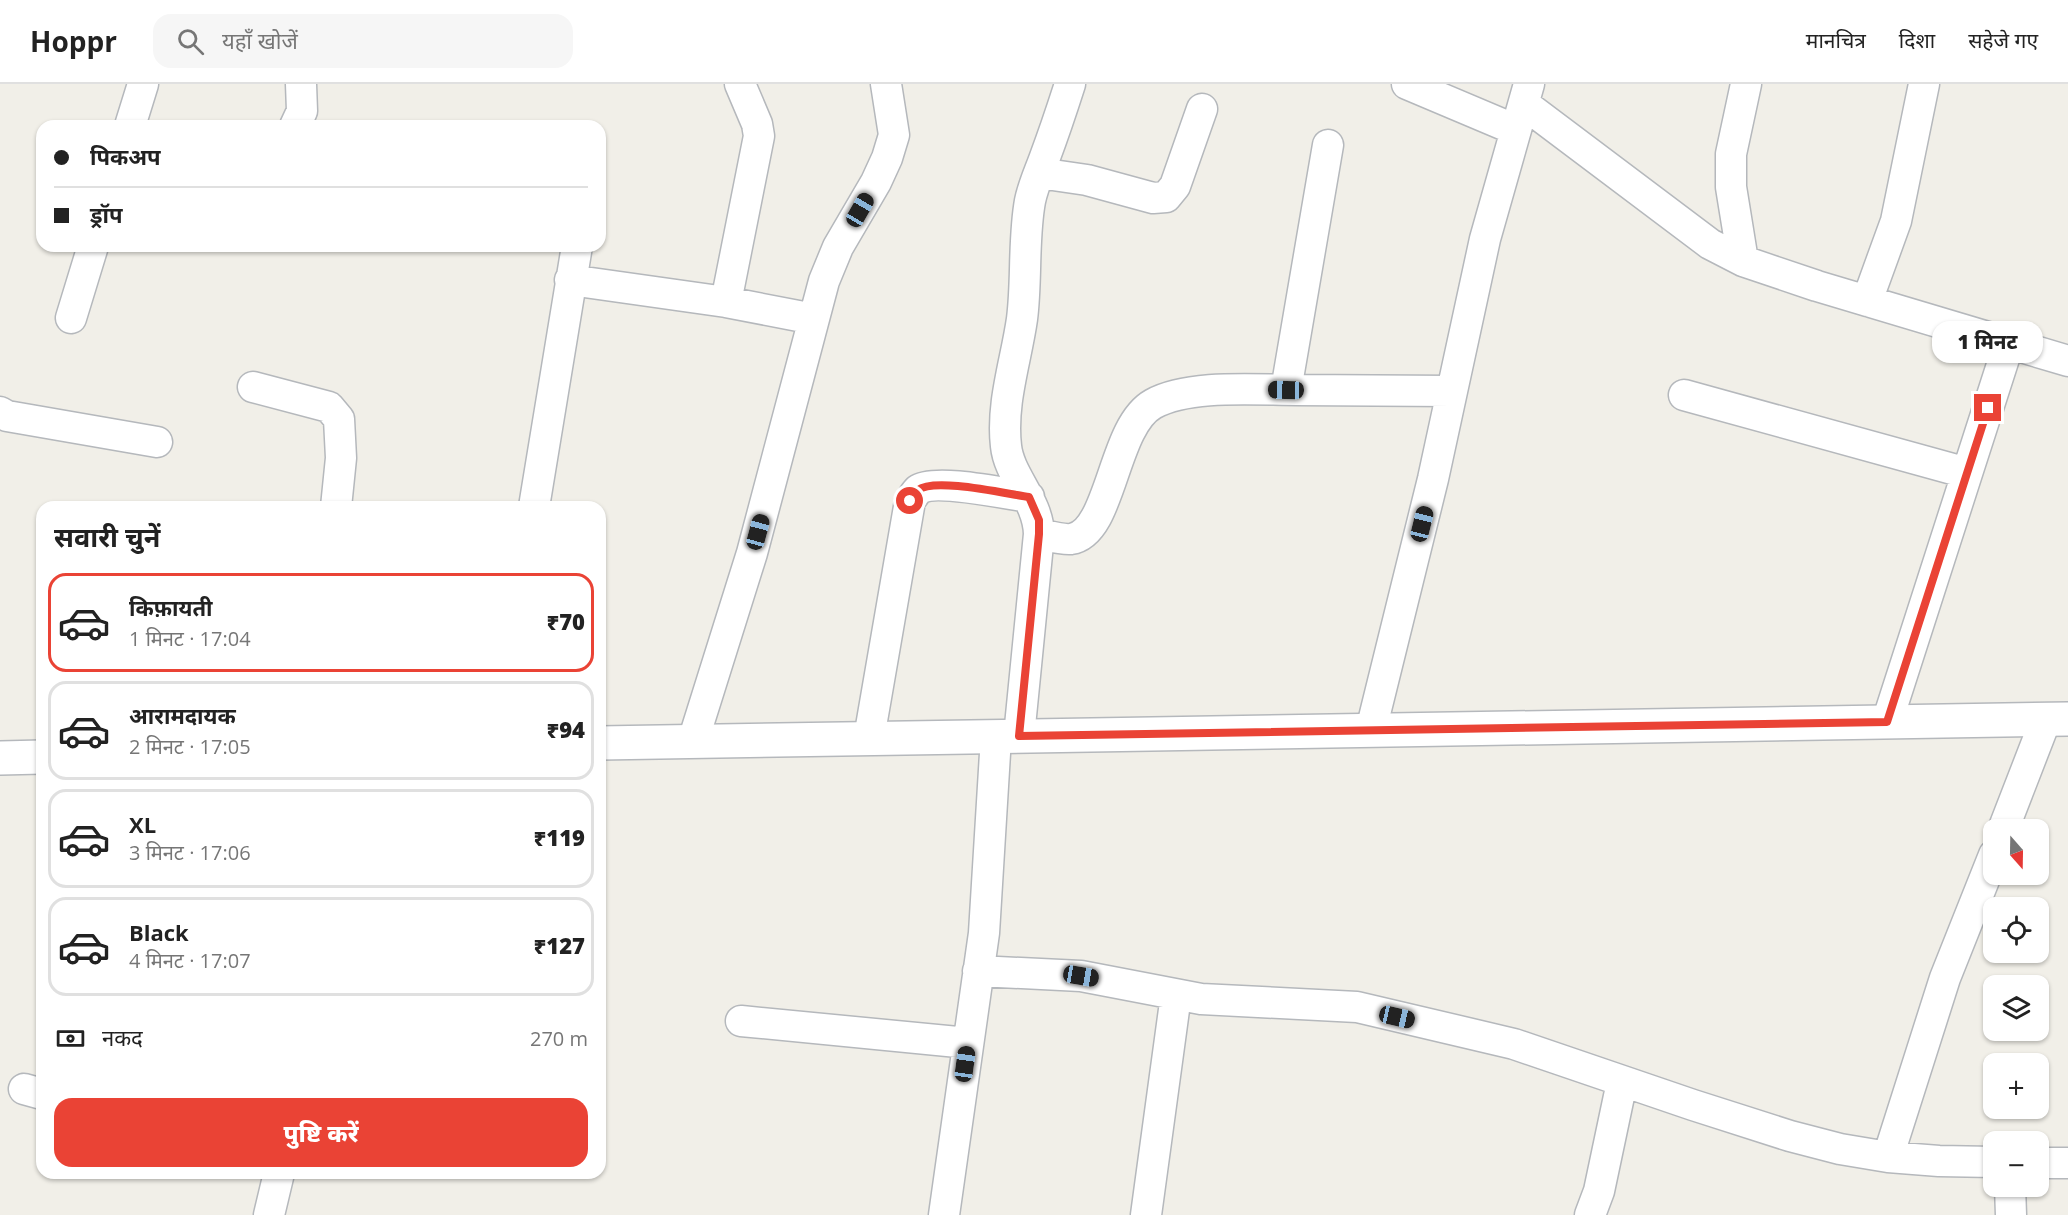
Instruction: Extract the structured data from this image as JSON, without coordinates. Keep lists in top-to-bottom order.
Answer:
{
  "north": "bottom",
  "page": {
    "header": "Hoppr",
    "search": "यहाँ खोजें",
    "nav": ["मानचित्र", "दिशा", "सहेजे गए"],
    "banner": ["पिकअप", "ड्रॉप"],
    "bubble": "1 मिनट",
    "heading": "सवारी चुनें",
    "list": [
      {
        "name": "किफ़ायती",
        "note": "1 मिनट · 17:04",
        "value": "₹70"
      },
      {
        "name": "आरामदायक",
        "note": "2 मिनट · 17:05",
        "value": "₹94"
      },
      {
        "name": "XL",
        "note": "3 मिनट · 17:06",
        "value": "₹119"
      },
      {
        "name": "Black",
        "note": "4 मिनट · 17:07",
        "value": "₹127"
      }
    ],
    "map_buttons": ["+", "−"],
    "pay": ["नकद", "270 m"],
    "buttons": "पुष्टि करें"
  }
}
